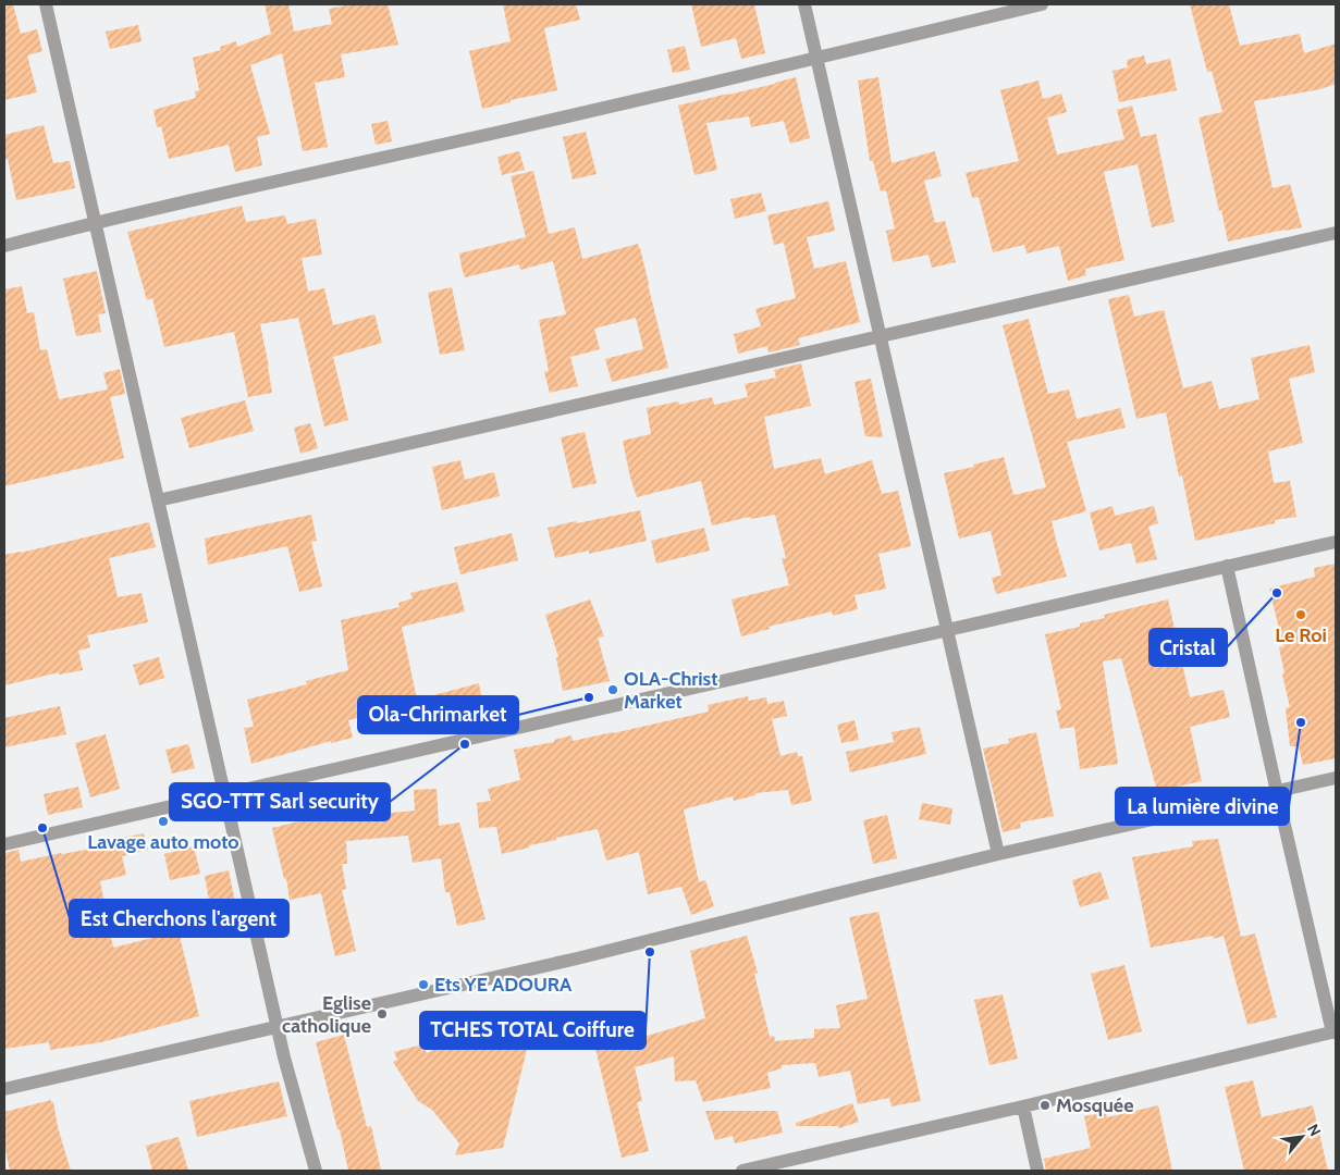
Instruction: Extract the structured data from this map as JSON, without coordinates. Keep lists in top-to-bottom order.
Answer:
{
  "places": [
    "Cristal",
    "Le Roi",
    "OLA-Christ Market",
    "Ola-Chrimarket",
    "La lumière divine",
    "SGO-TTT Sarl security",
    "Lavage auto moto",
    "Est Cherchons l'argent",
    "TCHES TOTAL Coiffure",
    "Ets YE ADOURA",
    "Eglise catholique",
    "Mosquée"
  ],
  "north": "top right"
}
